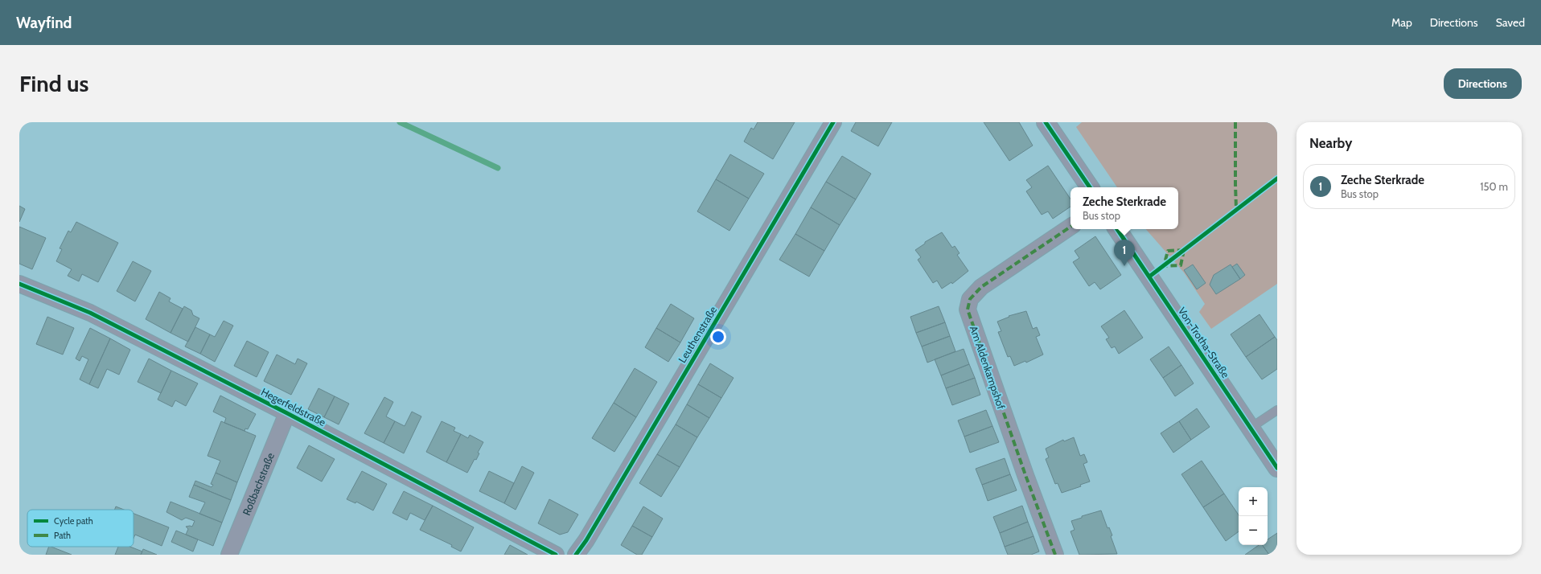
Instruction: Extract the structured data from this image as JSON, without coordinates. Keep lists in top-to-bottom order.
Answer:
{
  "streets": {
    "street": [
      "Leuthenstraße",
      "Von-Trotha-Straße",
      "Am Aldenkampshof",
      "Hegerfeldstraße",
      "Roßbachstraße"
    ]
  },
  "crossings": [
    ["Hegerfeldstraße", "Roßbachstraße"]
  ],
  "legend": ["Cycle path", "Path"],
  "page": {
    "header": "Wayfind",
    "nav": ["Map", "Directions", "Saved"],
    "buttons": "Directions",
    "title": "Find us",
    "heading": "Nearby",
    "list": [
      {
        "mark": "1",
        "name": "Zeche Sterkrade",
        "note": "Bus stop",
        "value": "150 m"
      }
    ],
    "popup": ["Zeche Sterkrade", "Bus stop"],
    "pins": "1",
    "map_buttons": ["+", "−"]
  }
}
